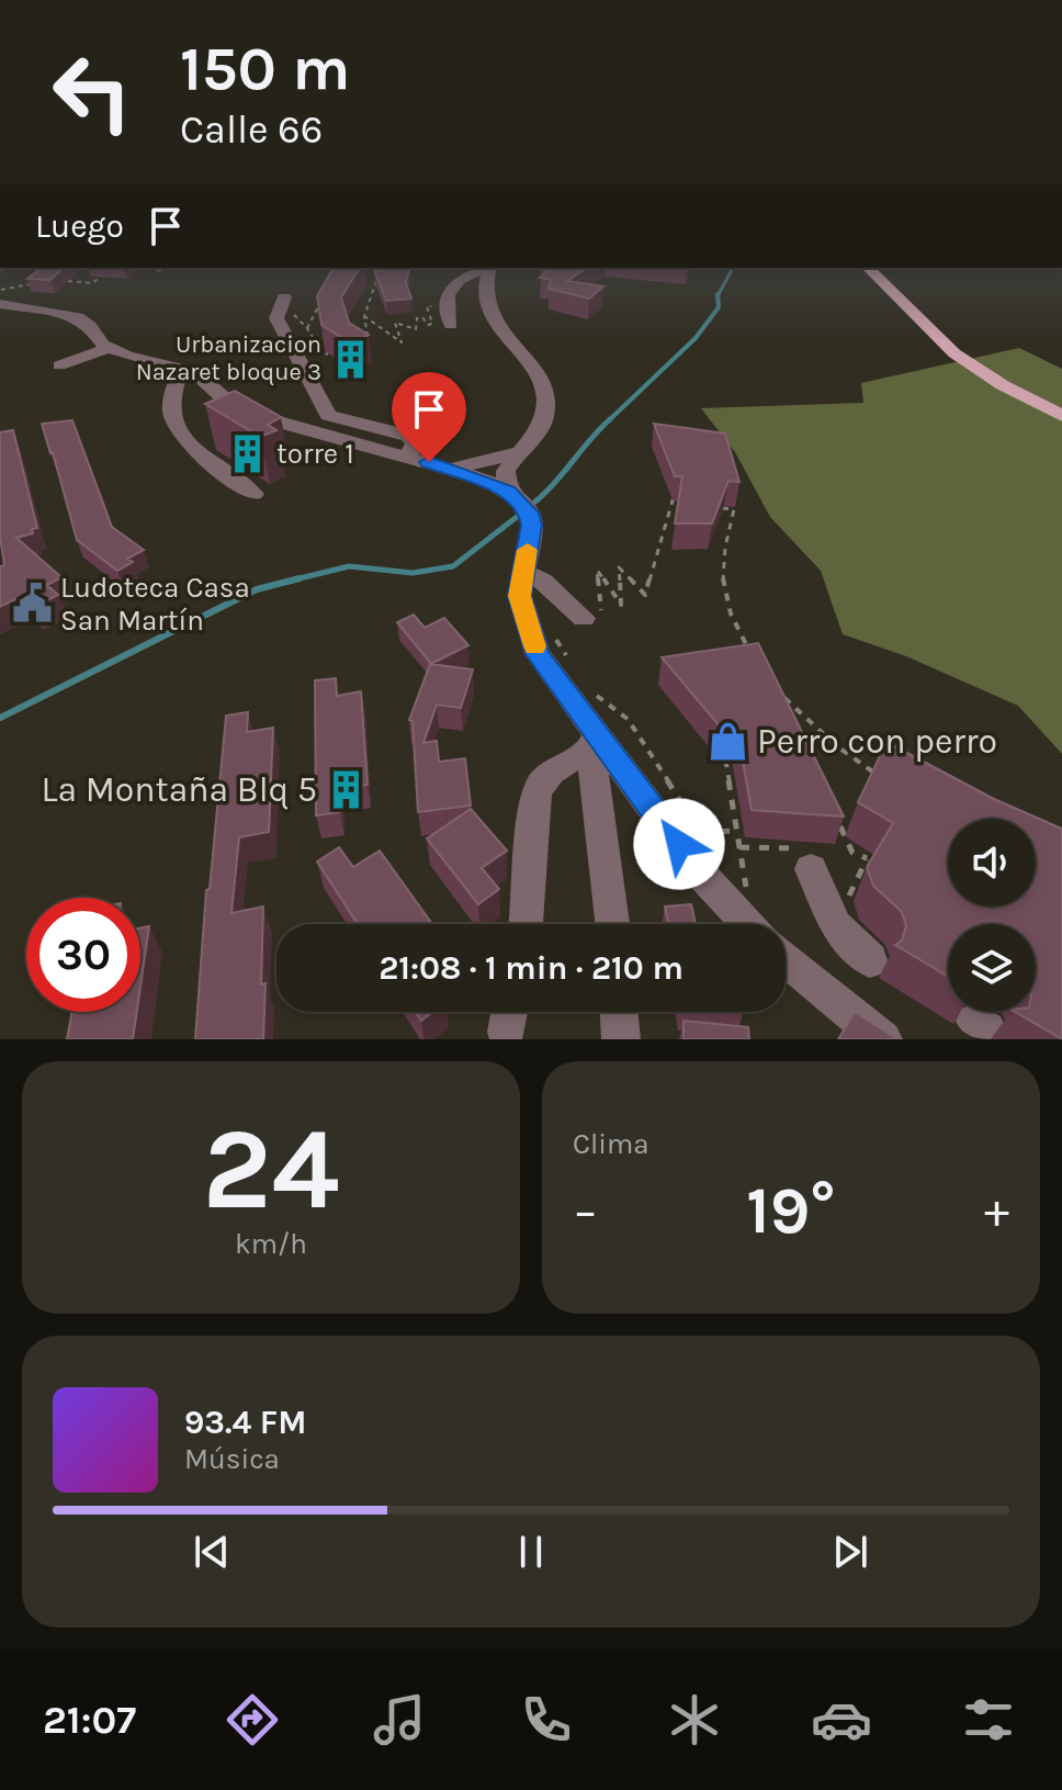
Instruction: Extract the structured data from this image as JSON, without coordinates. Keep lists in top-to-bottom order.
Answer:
{
  "places": {
    "building": ["Urbanizacion Nazaret bloque 3", "torre 1", "La Montaña Blq 5"],
    "public building": ["Ludoteca Casa San Martín"],
    "shop": ["Perro con perro"]
  },
  "page": {
    "turn": ["150 m", "Calle 66"],
    "then": "Luego",
    "limit": "30",
    "trip": "21:08 · 1 min · 210 m",
    "tile": [
      ["24", "km/h"],
      "Clima"
    ],
    "heat": ["−", "19°", "+"],
    "song": ["93.4 FM", "Música"],
    "tabs": "21:07"
  }
}
